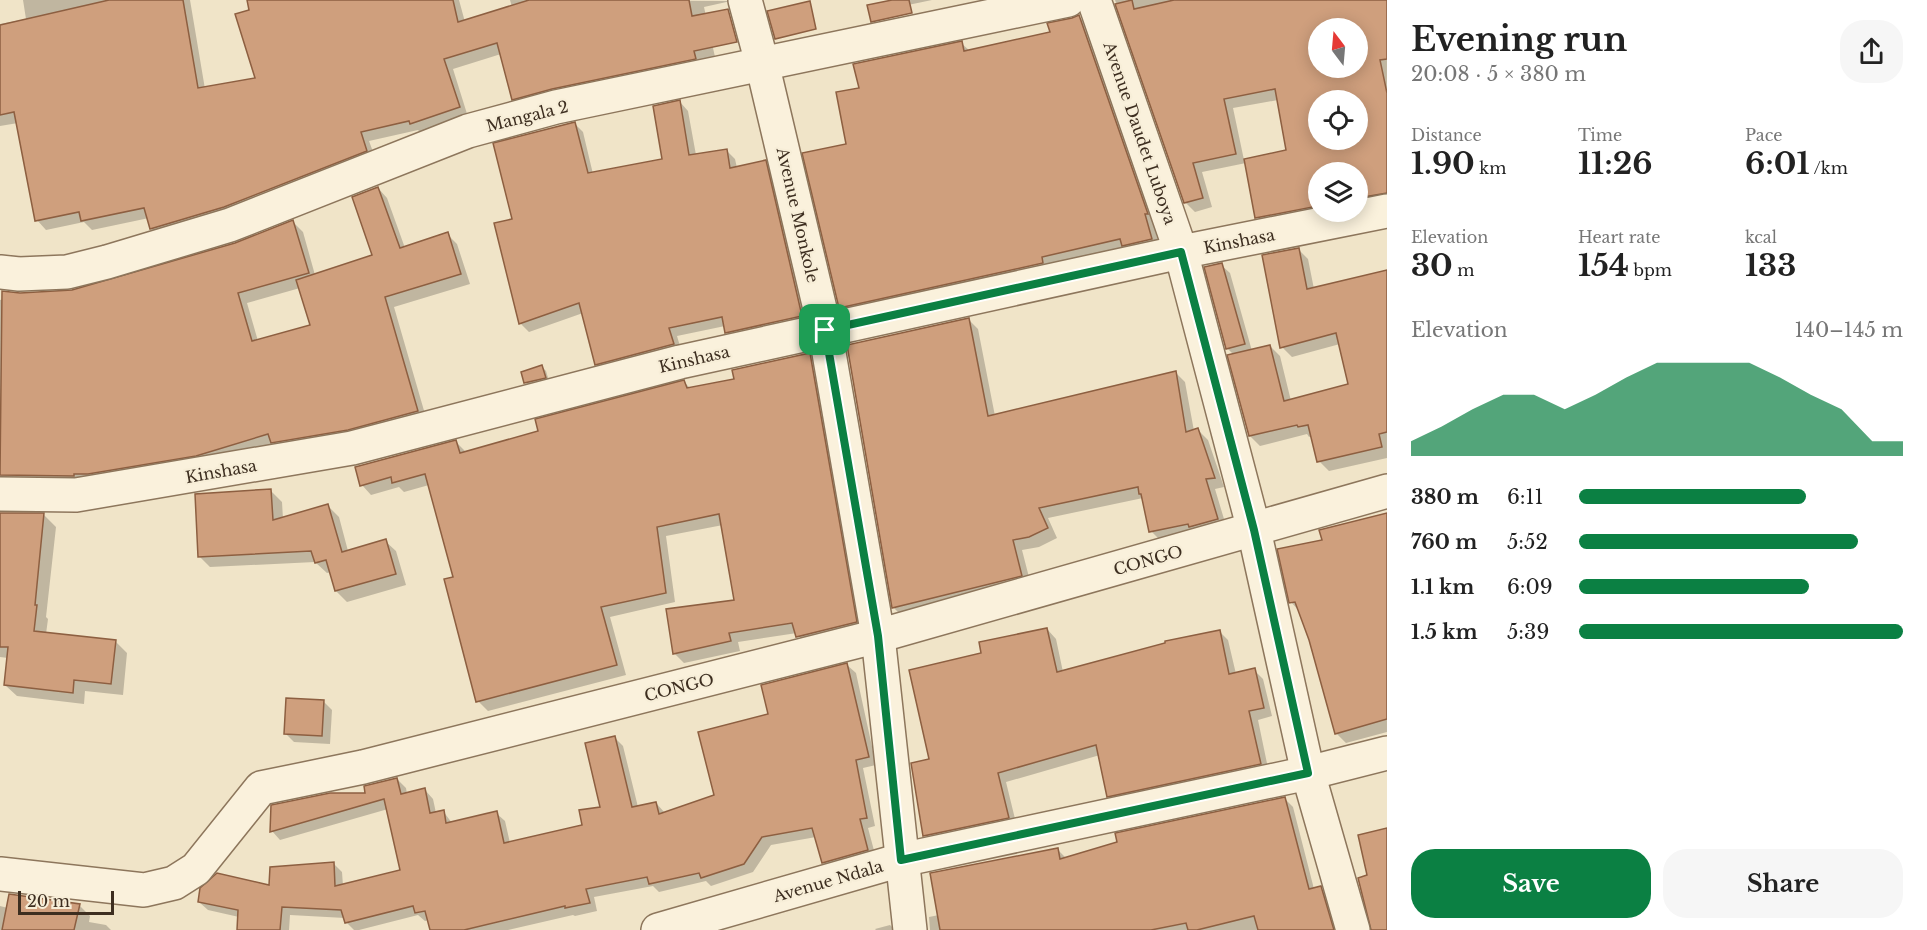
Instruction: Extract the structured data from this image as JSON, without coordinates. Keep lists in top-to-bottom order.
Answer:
{
  "streets": {
    "street": [
      "Mangala 2",
      "Avenue Daudet Luboya",
      "Avenue Monkole",
      "Kinshasa",
      "CONGO",
      "Avenue Ndala"
    ]
  },
  "crossings": [
    ["Mangala 2", "Avenue Monkole"],
    ["Avenue Daudet Luboya", "Kinshasa"],
    ["Avenue Daudet Luboya", "CONGO"],
    ["Avenue Daudet Luboya", "Avenue Ndala"],
    ["Avenue Monkole", "Kinshasa"],
    ["Avenue Monkole", "CONGO"],
    ["Avenue Monkole", "Avenue Ndala"]
  ],
  "scale_bar": "20 m",
  "north": "top",
  "page": {
    "heading": ["Evening run", "20:08 · 5 × 380 m"],
    "stats": [
      ["Distance", "1.90 km"],
      ["Time", "11:26"],
      ["Pace", "6:01 /km"],
      ["Elevation", "30 m"],
      ["Heart rate", "154 bpm"],
      ["kcal", "133"]
    ],
    "chart": ["Elevation", "140–145 m"],
    "list": [
      {
        "name": "380 m",
        "note": "6:11"
      },
      {
        "name": "760 m",
        "note": "5:52"
      },
      {
        "name": "1.1 km",
        "note": "6:09"
      },
      {
        "name": "1.5 km",
        "note": "5:39"
      }
    ],
    "buttons": ["Save", "Share"],
    "scale": "20 m"
  }
}
